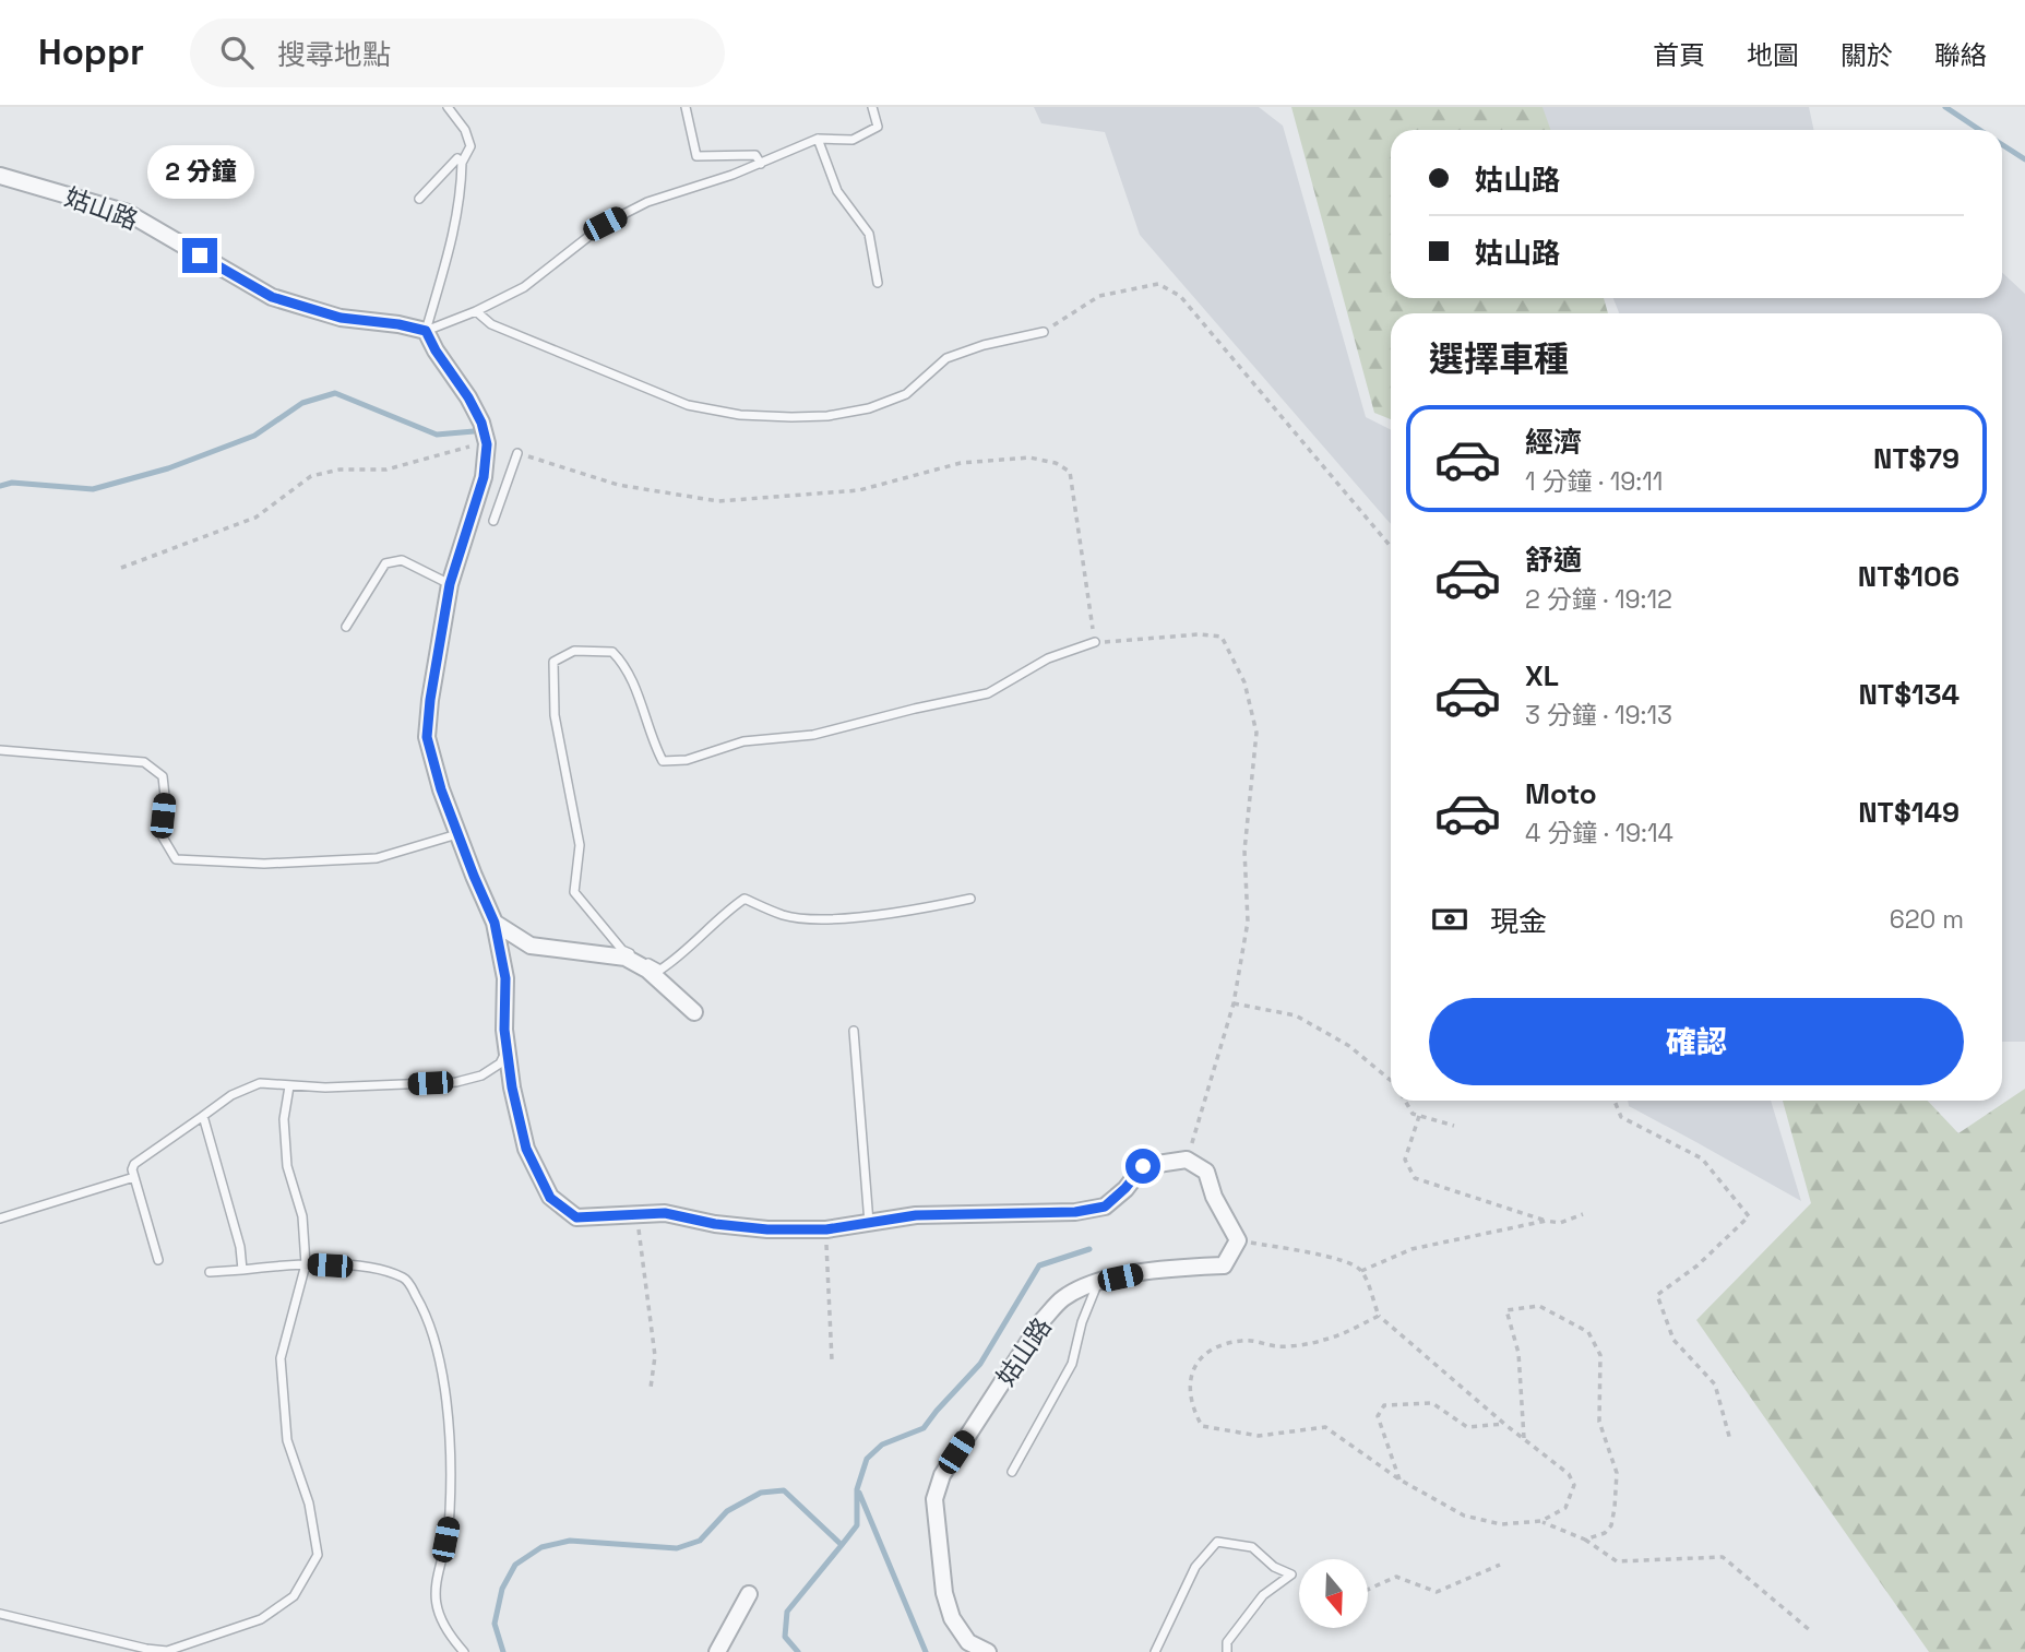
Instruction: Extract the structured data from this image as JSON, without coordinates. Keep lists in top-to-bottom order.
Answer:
{
  "streets": {
    "street": ["姑山路"]
  },
  "north": "bottom",
  "page": {
    "header": "Hoppr",
    "search": "搜尋地點",
    "nav": [
      "首頁",
      "地圖",
      "關於",
      "聯絡"
    ],
    "banner": ["姑山路", "姑山路"],
    "bubble": "2 分鐘",
    "heading": "選擇車種",
    "list": [
      {
        "name": "經濟",
        "note": "1 分鐘 · 19:11",
        "value": "NT$79"
      },
      {
        "name": "舒適",
        "note": "2 分鐘 · 19:12",
        "value": "NT$106"
      },
      {
        "name": "XL",
        "note": "3 分鐘 · 19:13",
        "value": "NT$134"
      },
      {
        "name": "Moto",
        "note": "4 分鐘 · 19:14",
        "value": "NT$149"
      }
    ],
    "pay": ["現金", "620 m"],
    "buttons": "確認"
  }
}
